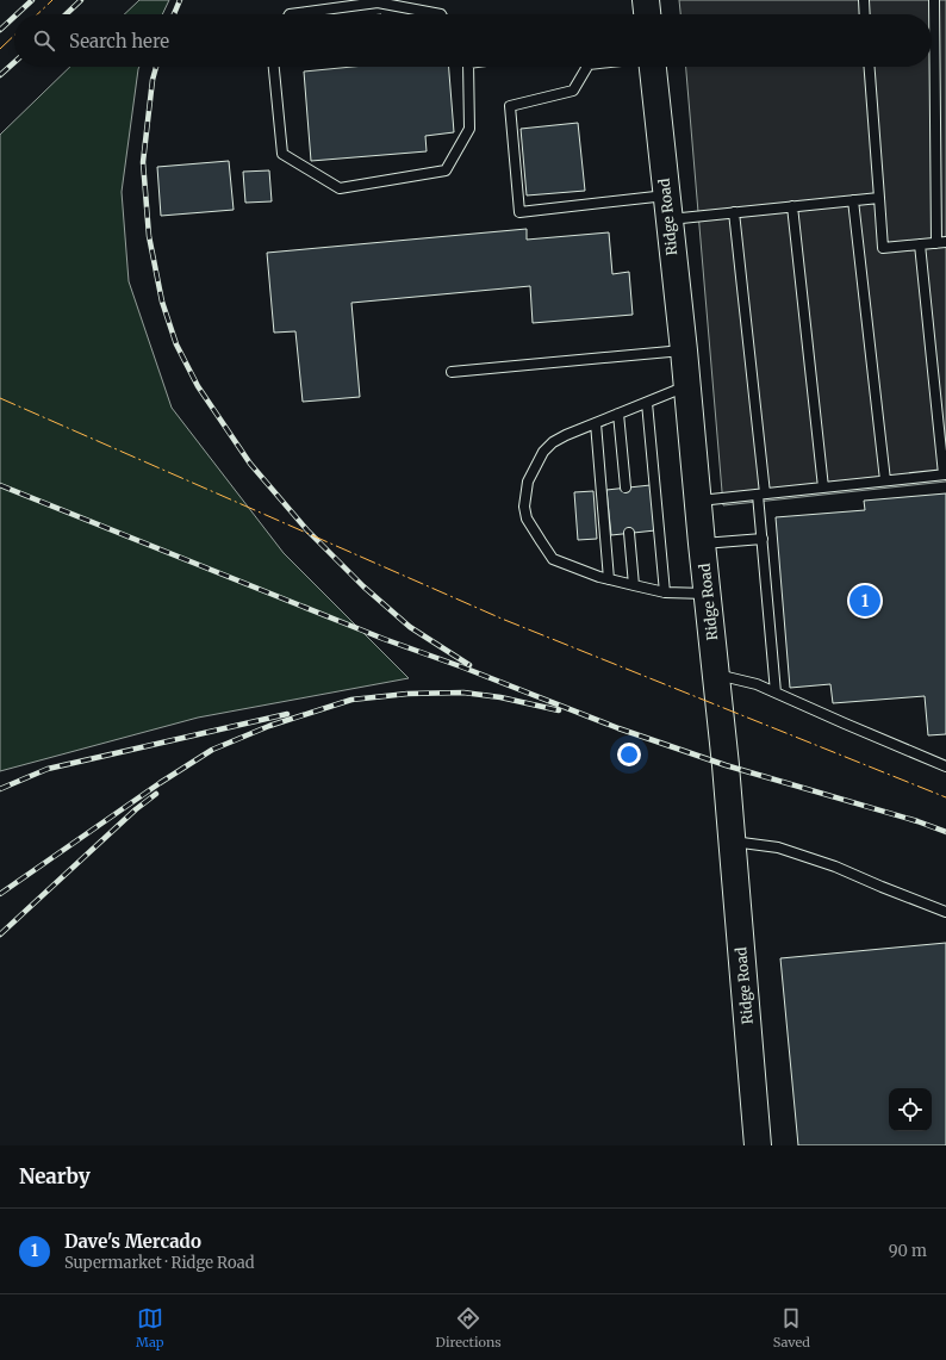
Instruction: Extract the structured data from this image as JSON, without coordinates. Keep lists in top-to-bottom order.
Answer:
{
  "streets": {
    "main road": ["Ridge Road"]
  },
  "page": {
    "search": "Search here",
    "pins": "1",
    "heading": "Nearby",
    "list": [
      {
        "mark": "1",
        "name": "Dave's Mercado",
        "note": "Supermarket · Ridge Road",
        "value": "90 m"
      }
    ],
    "nav": ["Map", "Directions", "Saved"]
  }
}
